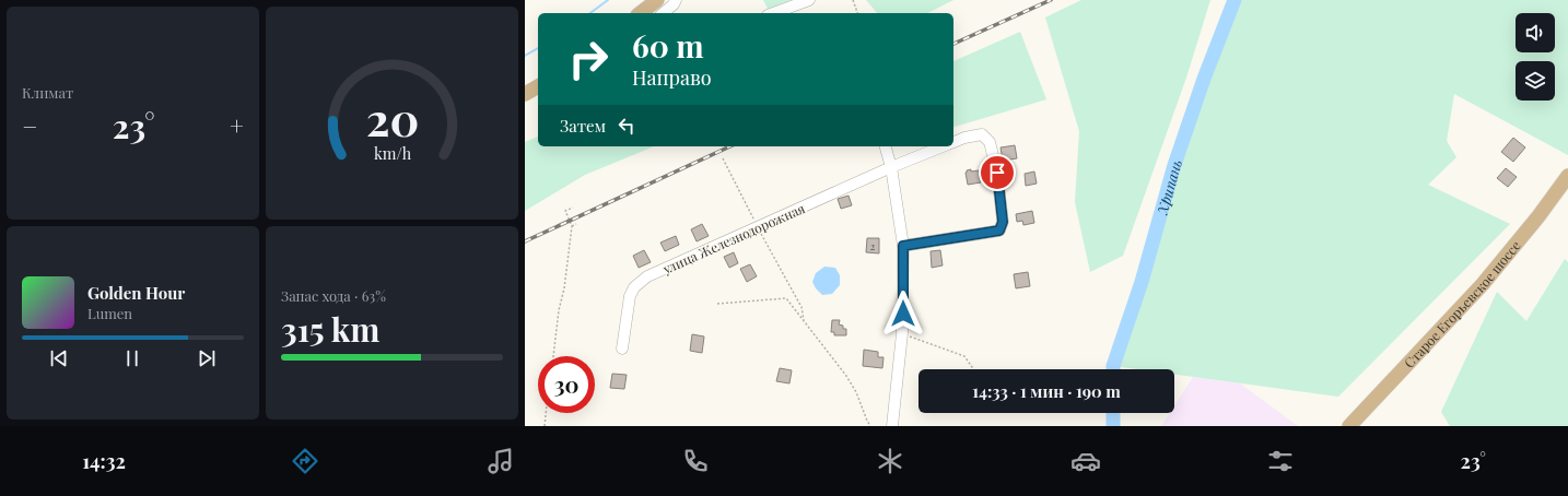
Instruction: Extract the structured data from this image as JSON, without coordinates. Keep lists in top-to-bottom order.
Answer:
{
  "streets": {
    "main road": ["Старое Егорьевское шоссе"],
    "street": ["улица Железнодорожная"]
  },
  "water": ["Хрипань"],
  "house_numbers": ["2"],
  "page": {
    "tile": [
      "Климат",
      ["Запас хода · 63%", "315 km"]
    ],
    "turn": ["60 m", "Направо"],
    "then": "Затем",
    "heat": ["−", "23°", "+"],
    "song": ["Golden Hour", "Lumen"],
    "limit": "30",
    "trip": "14:33 · 1 мин · 190 m",
    "tabs": ["14:32", "23°"],
    "gauge": ["20", "km/h"]
  }
}
